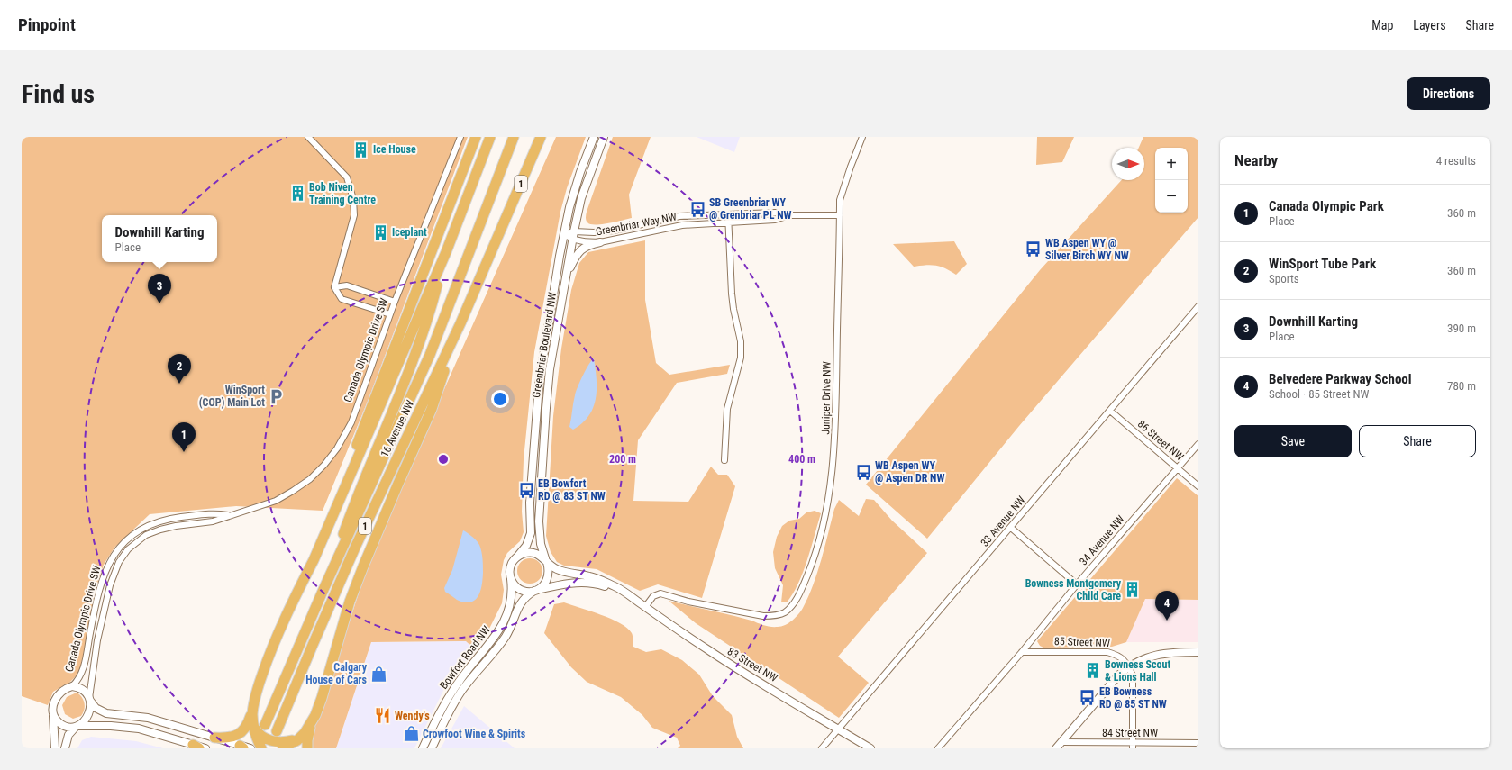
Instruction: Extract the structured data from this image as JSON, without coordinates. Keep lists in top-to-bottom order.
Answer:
{
  "streets": {
    "highway": ["1", "16 Avenue NW"],
    "street": [
      "Greenbriar Way NW",
      "Greenbriar Boulevard NW",
      "Canada Olympic Drive SW",
      "Juniper Drive NW",
      "86 Street NW",
      "33 Avenue NW",
      "34 Avenue NW",
      "85 Street NW",
      "Bowfort Road NW",
      "83 Street NW",
      "84 Street NW"
    ]
  },
  "crossings": [
    ["Greenbriar Way NW", "Greenbriar Boulevard NW"],
    ["Greenbriar Way NW", "Juniper Drive NW"],
    ["Greenbriar Boulevard NW", "Bowfort Road NW"],
    ["Greenbriar Boulevard NW", "83 Street NW"],
    ["Juniper Drive NW", "83 Street NW"],
    ["86 Street NW", "33 Avenue NW"],
    ["86 Street NW", "34 Avenue NW"],
    ["33 Avenue NW", "83 Street NW"],
    ["34 Avenue NW", "85 Street NW"],
    ["Bowfort Road NW", "83 Street NW"]
  ],
  "places": {
    "building": [
      "Ice House",
      "Bob Niven Training Centre",
      "Iceplant",
      "Bowness Montgomery Child Care",
      "Bowness Scout & Lions Hall"
    ],
    "bus stop": [
      "SB Greenbriar WY @ Grenbriar PL NW",
      "WB Aspen WY @ Silver Birch WY NW",
      "WB Aspen WY @ Aspen DR NW",
      "EB Bowfort RD @ 83 ST NW",
      "EB Bowness RD @ 85 ST NW"
    ],
    "parking": ["WinSport (COP) Main Lot"],
    "shop": ["Calgary House of Cars", "Crowfoot Wine & Spirits"],
    "restaurant": ["Wendy's"]
  },
  "north": "right",
  "page": {
    "header": "Pinpoint",
    "nav": ["Map", "Layers", "Share"],
    "buttons": [
      "Directions",
      ["Save", "Share"]
    ],
    "title": "Find us",
    "heading": ["Nearby", "4 results"],
    "map_buttons": ["+", "−"],
    "list": [
      {
        "mark": "1",
        "name": "Canada Olympic Park",
        "note": "Place",
        "value": "360 m"
      },
      {
        "mark": "2",
        "name": "WinSport Tube Park",
        "note": "Sports",
        "value": "360 m"
      },
      {
        "mark": "3",
        "name": "Downhill Karting",
        "note": "Place",
        "value": "390 m"
      },
      {
        "mark": "4",
        "name": "Belvedere Parkway School",
        "note": "School · 85 Street NW",
        "value": "780 m"
      }
    ],
    "popup": ["Downhill Karting", "Place"],
    "pins": [
      "3",
      "2",
      "1",
      "4"
    ]
  },
  "rings": ["200 m", "400 m"]
}
